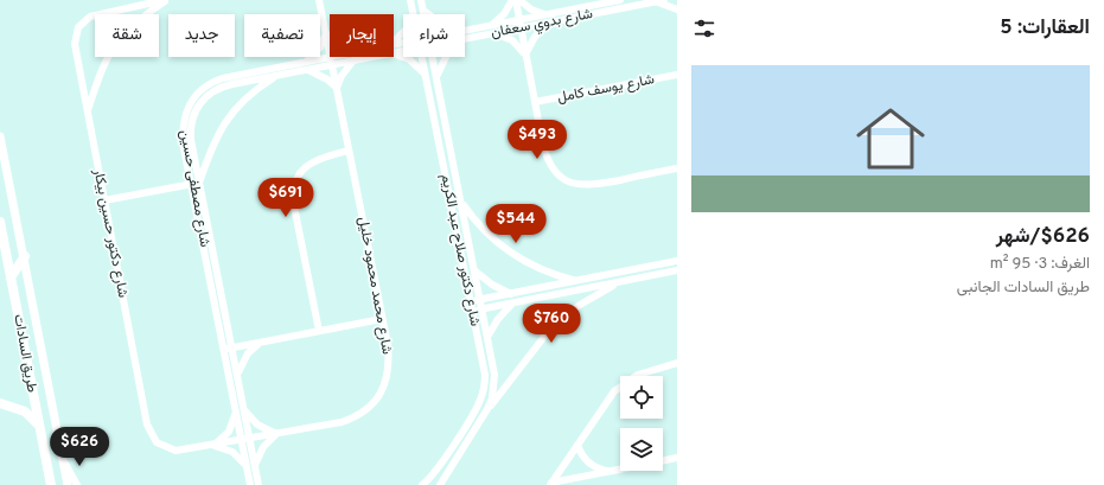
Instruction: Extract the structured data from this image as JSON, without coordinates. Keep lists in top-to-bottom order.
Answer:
{
  "streets": {
    "main road": ["طريق السادات"],
    "street": [
      "شارع بدوي سعفان",
      "شارع يوسف كامل",
      "شارع مصطفى حسين",
      "شارع دكتور حسين بيكار",
      "شارع دكتور صلاح عبد الكريم",
      "شارع محمد محمود خليل"
    ]
  },
  "crossings": [
    ["شارع مصطفى حسين", "شارع دكتور حسين بيكار"],
    ["شارع مصطفى حسين", "شارع محمد محمود خليل"],
    ["شارع دكتور حسين بيكار", "شارع محمد محمود خليل"]
  ],
  "page": {
    "heading": "العقارات: 5",
    "chip": [
      "شراء",
      "إيجار",
      "تصفية",
      "جديد",
      "شقة"
    ],
    "list": [
      {
        "name": "$626/شهر",
        "note": "الغرف: 3 · 95 m² · طريق السادات الجانبى"
      }
    ],
    "price": [
      "$493",
      "$691",
      "$544",
      "$760",
      "$626"
    ]
  }
}
